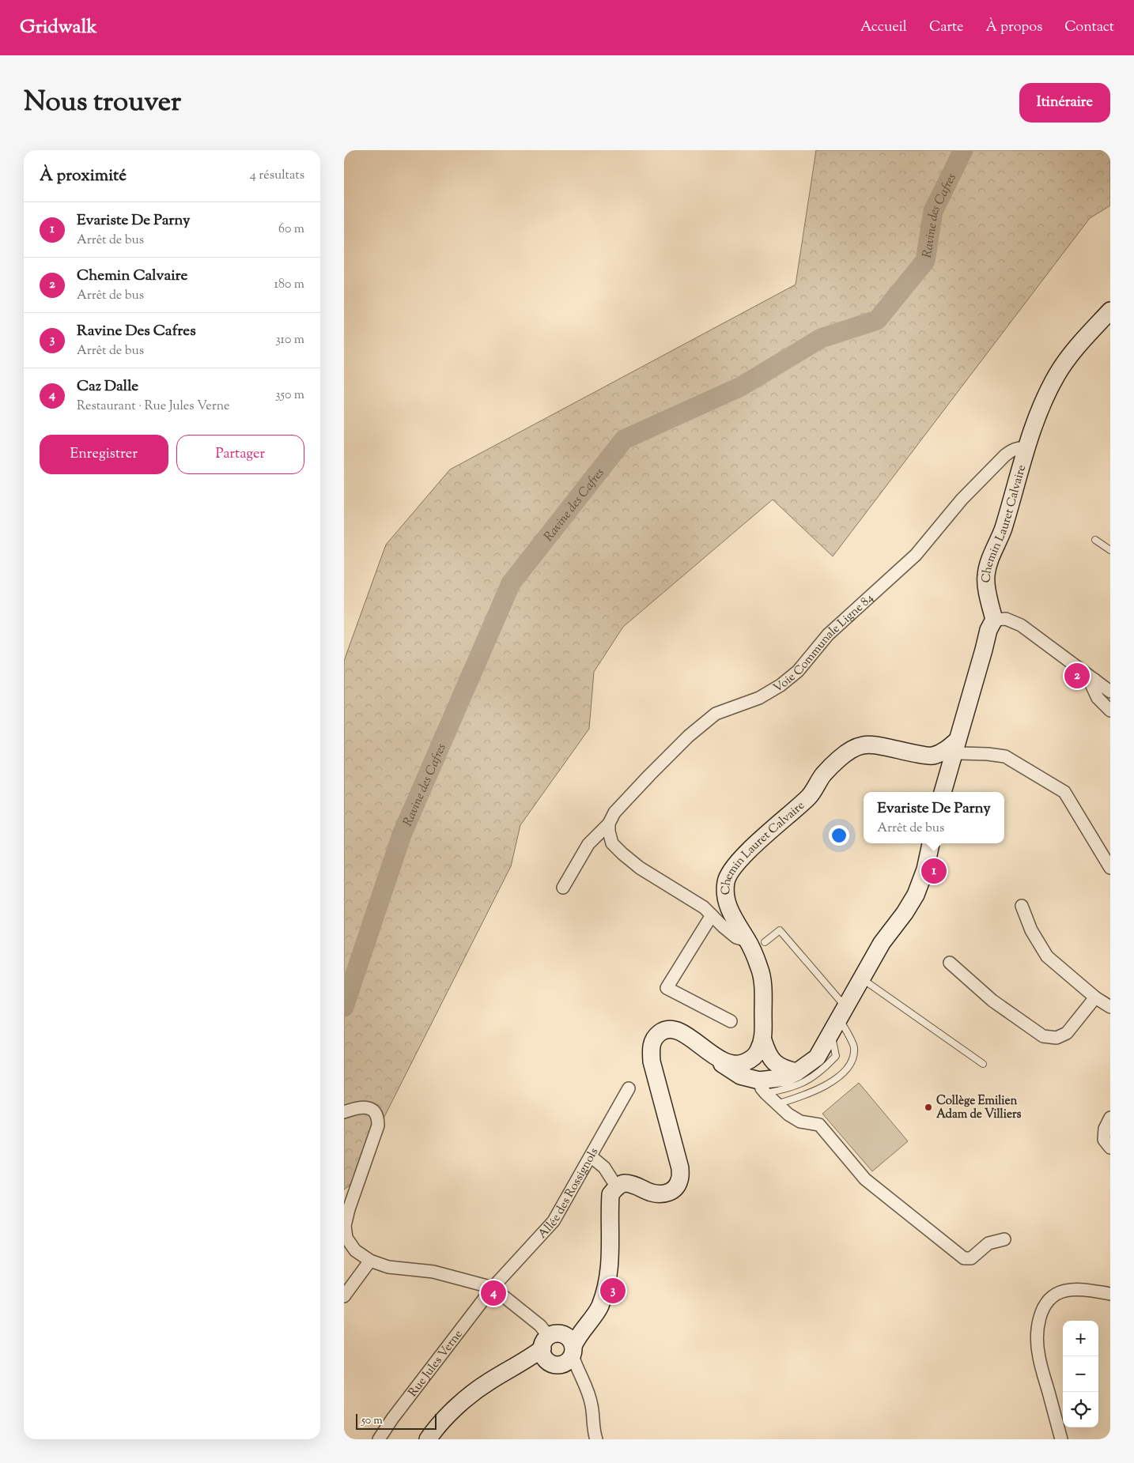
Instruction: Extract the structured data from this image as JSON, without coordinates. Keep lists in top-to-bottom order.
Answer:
{
  "streets": {
    "main road": ["Chemin Lauret Calvaire"],
    "street": ["Voie Communale Ligne 84", "Allée des Rossignols", "Rue Jules Verne"]
  },
  "crossings": [
    ["Chemin Lauret Calvaire", "Voie Communale Ligne 84"],
    ["Allée des Rossignols", "Rue Jules Verne"]
  ],
  "water": ["Ravine des Cafres"],
  "places": ["Collège Emilien Adam de Villiers"],
  "scale_bar": "50 m",
  "page": {
    "header": "Gridwalk",
    "nav": [
      "Accueil",
      "Carte",
      "À propos",
      "Contact"
    ],
    "title": "Nous trouver",
    "buttons": [
      "Itinéraire",
      ["Enregistrer", "Partager"]
    ],
    "heading": ["À proximité", "4 résultats"],
    "list": [
      {
        "mark": "1",
        "name": "Evariste De Parny",
        "note": "Arrêt de bus",
        "value": "60 m"
      },
      {
        "mark": "2",
        "name": "Chemin Calvaire",
        "note": "Arrêt de bus",
        "value": "180 m"
      },
      {
        "mark": "3",
        "name": "Ravine Des Cafres",
        "note": "Arrêt de bus",
        "value": "310 m"
      },
      {
        "mark": "4",
        "name": "Caz Dalle",
        "note": "Restaurant · Rue Jules Verne",
        "value": "350 m"
      }
    ],
    "pins": [
      "2",
      "1",
      "3",
      "4"
    ],
    "popup": ["Evariste De Parny", "Arrêt de bus"],
    "map_buttons": ["+", "−"],
    "scale": "50 m"
  }
}
